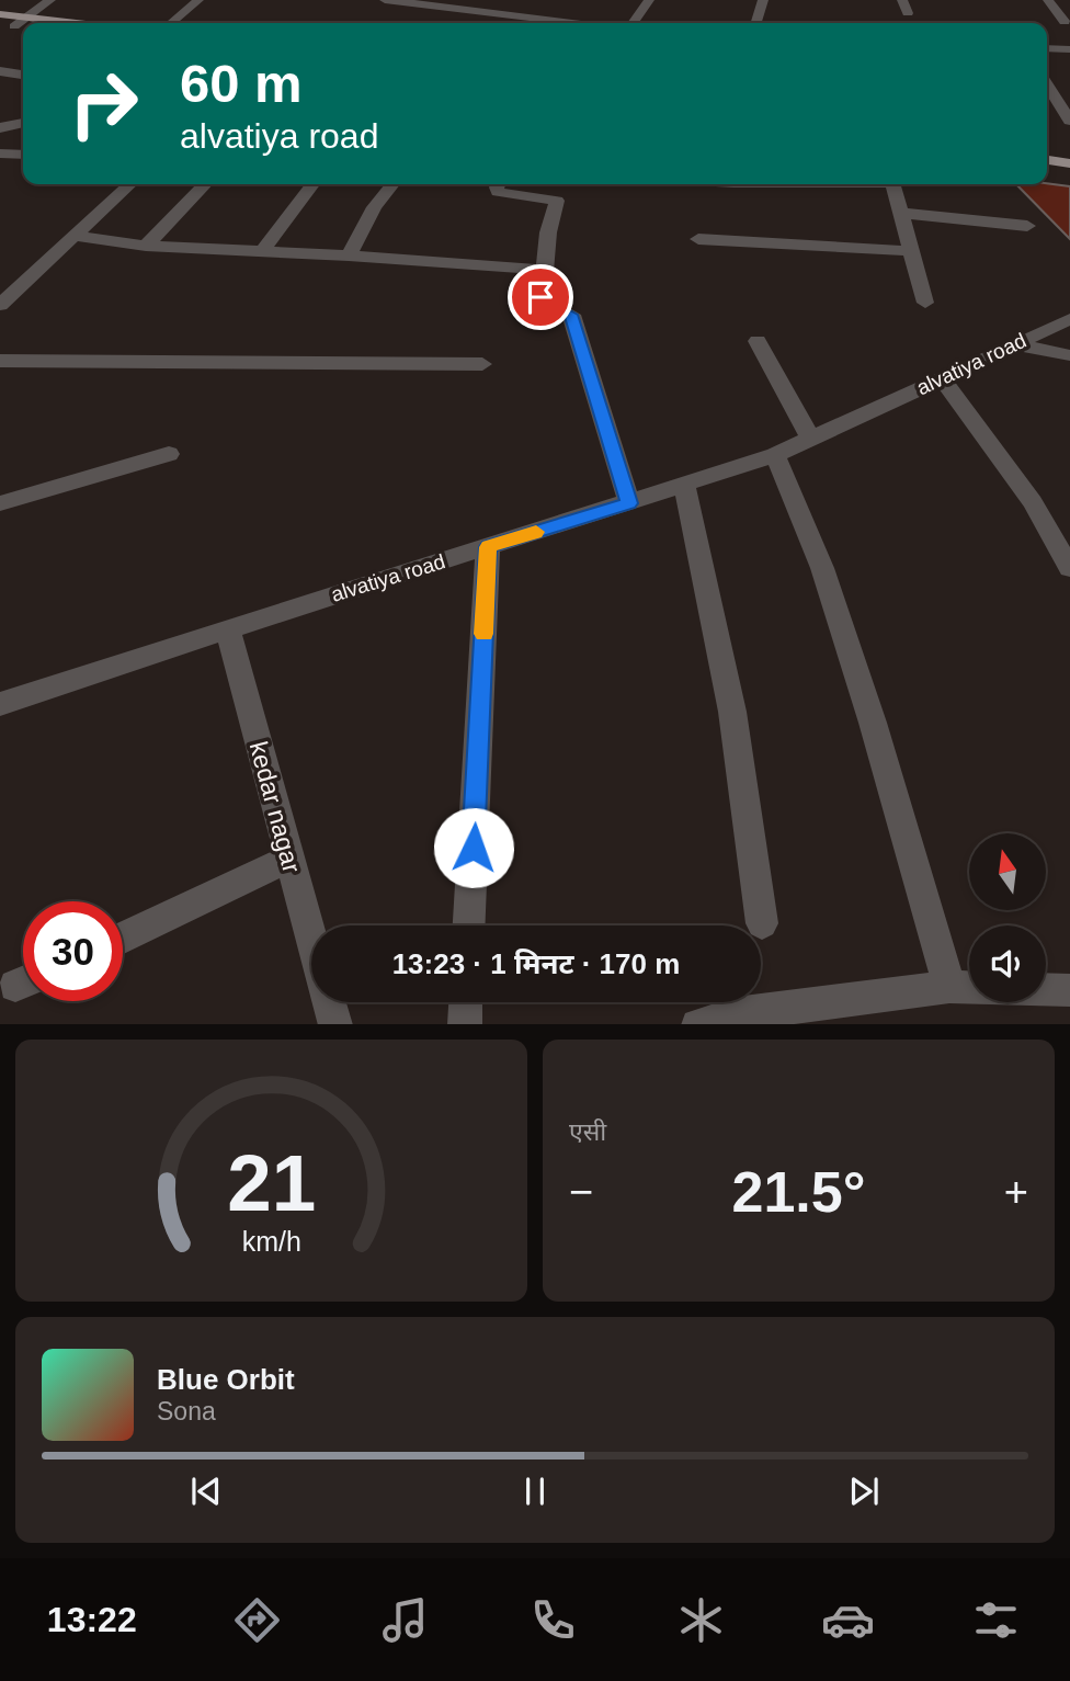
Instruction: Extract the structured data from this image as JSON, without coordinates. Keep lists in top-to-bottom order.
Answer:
{
  "streets": {
    "street": ["alvatiya road", "kedar nagar"]
  },
  "crossings": [
    ["alvatiya road", "kedar nagar"]
  ],
  "north": "top",
  "page": {
    "turn": ["60 m", "alvatiya road"],
    "limit": "30",
    "trip": "13:23 · 1 मिनट · 170 m",
    "tile": "एसी",
    "heat": ["−", "21.5°", "+"],
    "song": ["Blue Orbit", "Sona"],
    "tabs": "13:22",
    "gauge": ["21", "km/h"]
  }
}
